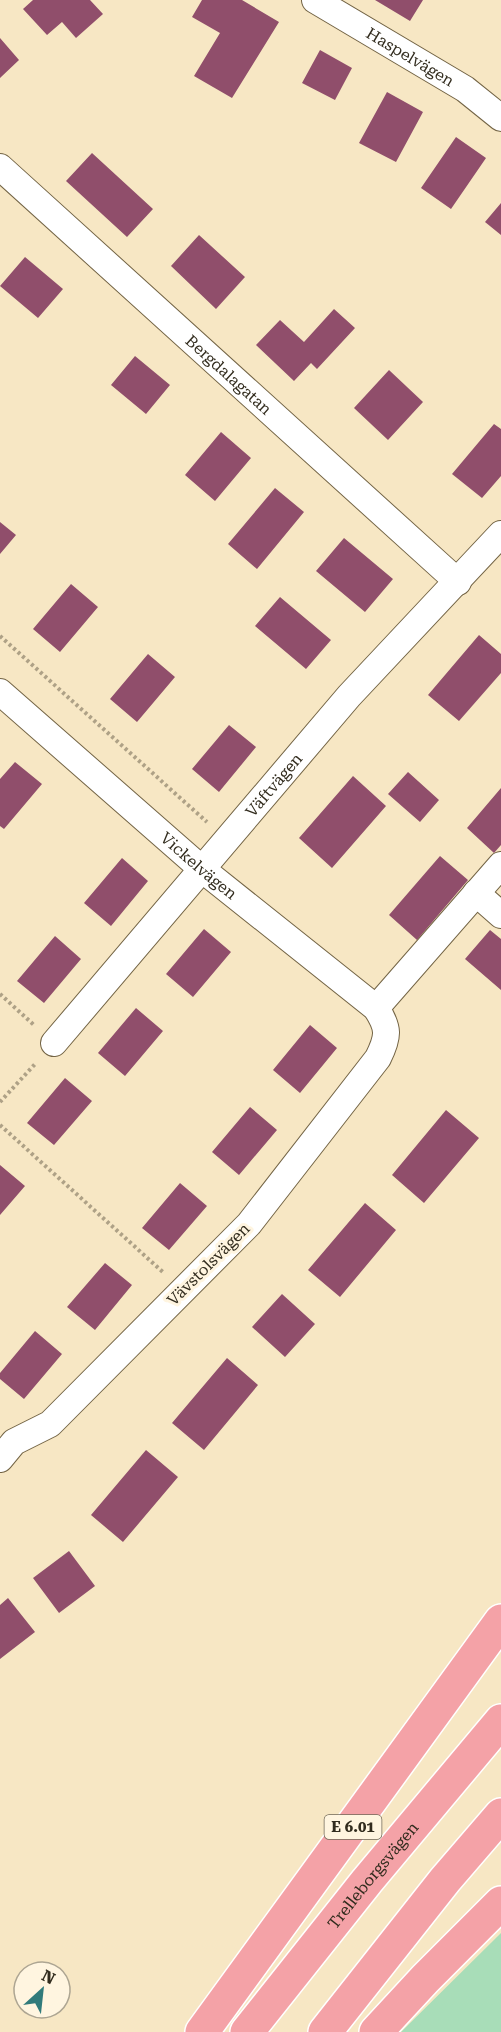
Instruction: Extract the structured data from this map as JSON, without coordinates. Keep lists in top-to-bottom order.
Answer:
{
  "streets": {
    "highway": ["E 6.01", "Trelleborgsvägen"],
    "street": [
      "Haspelvägen",
      "Bergdalagatan",
      "Väftvägen",
      "Vickelvägen",
      "Vävstolsvägen"
    ]
  },
  "crossings": [
    ["Bergdalagatan", "Väftvägen"],
    ["Väftvägen", "Vickelvägen"],
    ["Vickelvägen", "Vävstolsvägen"]
  ],
  "north": "top right"
}
